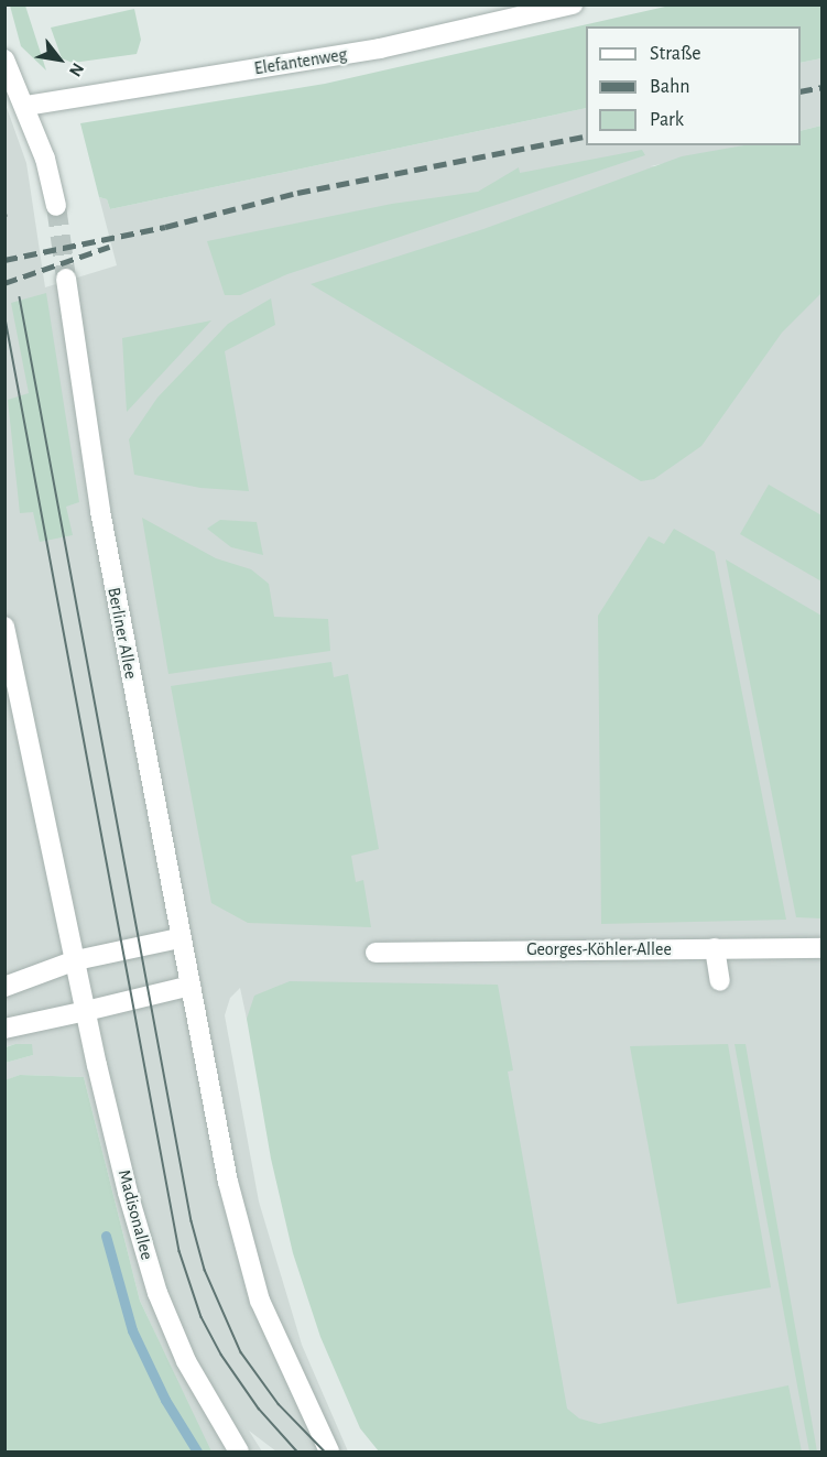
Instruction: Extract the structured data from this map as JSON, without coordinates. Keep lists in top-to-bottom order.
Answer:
{
  "streets": {
    "main road": [
      "Elefantenweg",
      "Berliner Allee",
      "Georges-Köhler-Allee",
      "Madisonallee"
    ]
  },
  "legend": ["Straße", "Bahn", "Park"],
  "north": "bottom right"
}
